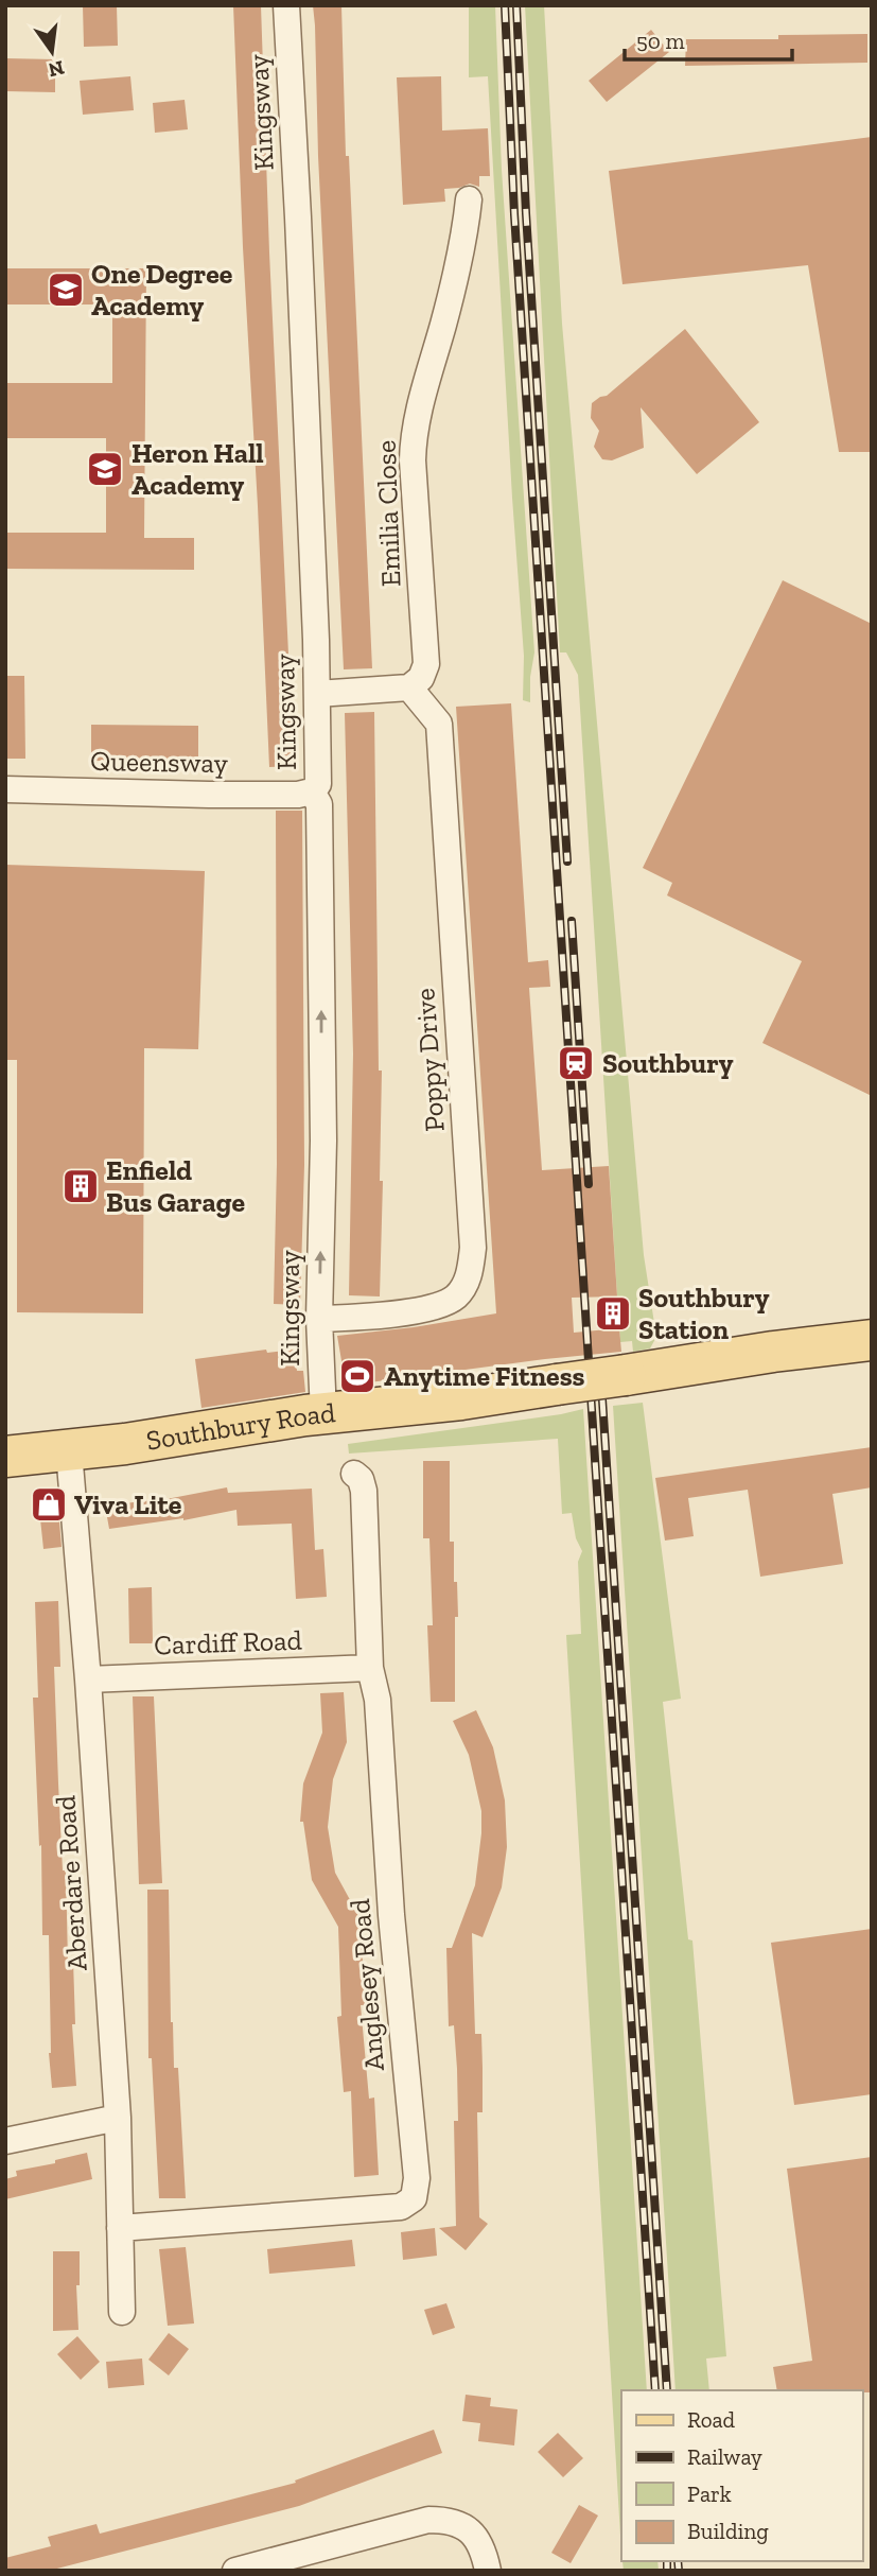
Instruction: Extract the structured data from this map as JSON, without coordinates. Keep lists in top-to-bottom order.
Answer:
{
  "streets": {
    "main road": ["Southbury Road"],
    "street": [
      "Kingsway",
      "Emilia Close",
      "Queensway",
      "Poppy Drive",
      "Cardiff Road",
      "Aberdare Road",
      "Anglesey Road"
    ]
  },
  "crossings": [
    ["Kingsway", "Queensway"],
    ["Kingsway", "Poppy Drive"],
    ["Kingsway", "Southbury Road"],
    ["Emilia Close", "Poppy Drive"],
    ["Southbury Road", "Aberdare Road"],
    ["Cardiff Road", "Aberdare Road"],
    ["Cardiff Road", "Anglesey Road"],
    ["Aberdare Road", "Anglesey Road"]
  ],
  "one_way": ["Kingsway"],
  "places": {
    "school or university": ["One Degree Academy", "Heron Hall Academy"],
    "station": ["Southbury"],
    "building": ["Enfield Bus Garage", "Southbury Station"],
    "sports": ["Anytime Fitness"],
    "shop": ["Viva Lite"]
  },
  "legend": [
    "Road",
    "Railway",
    "Park",
    "Building"
  ],
  "scale_bar": "50 m",
  "north": "bottom"
}
